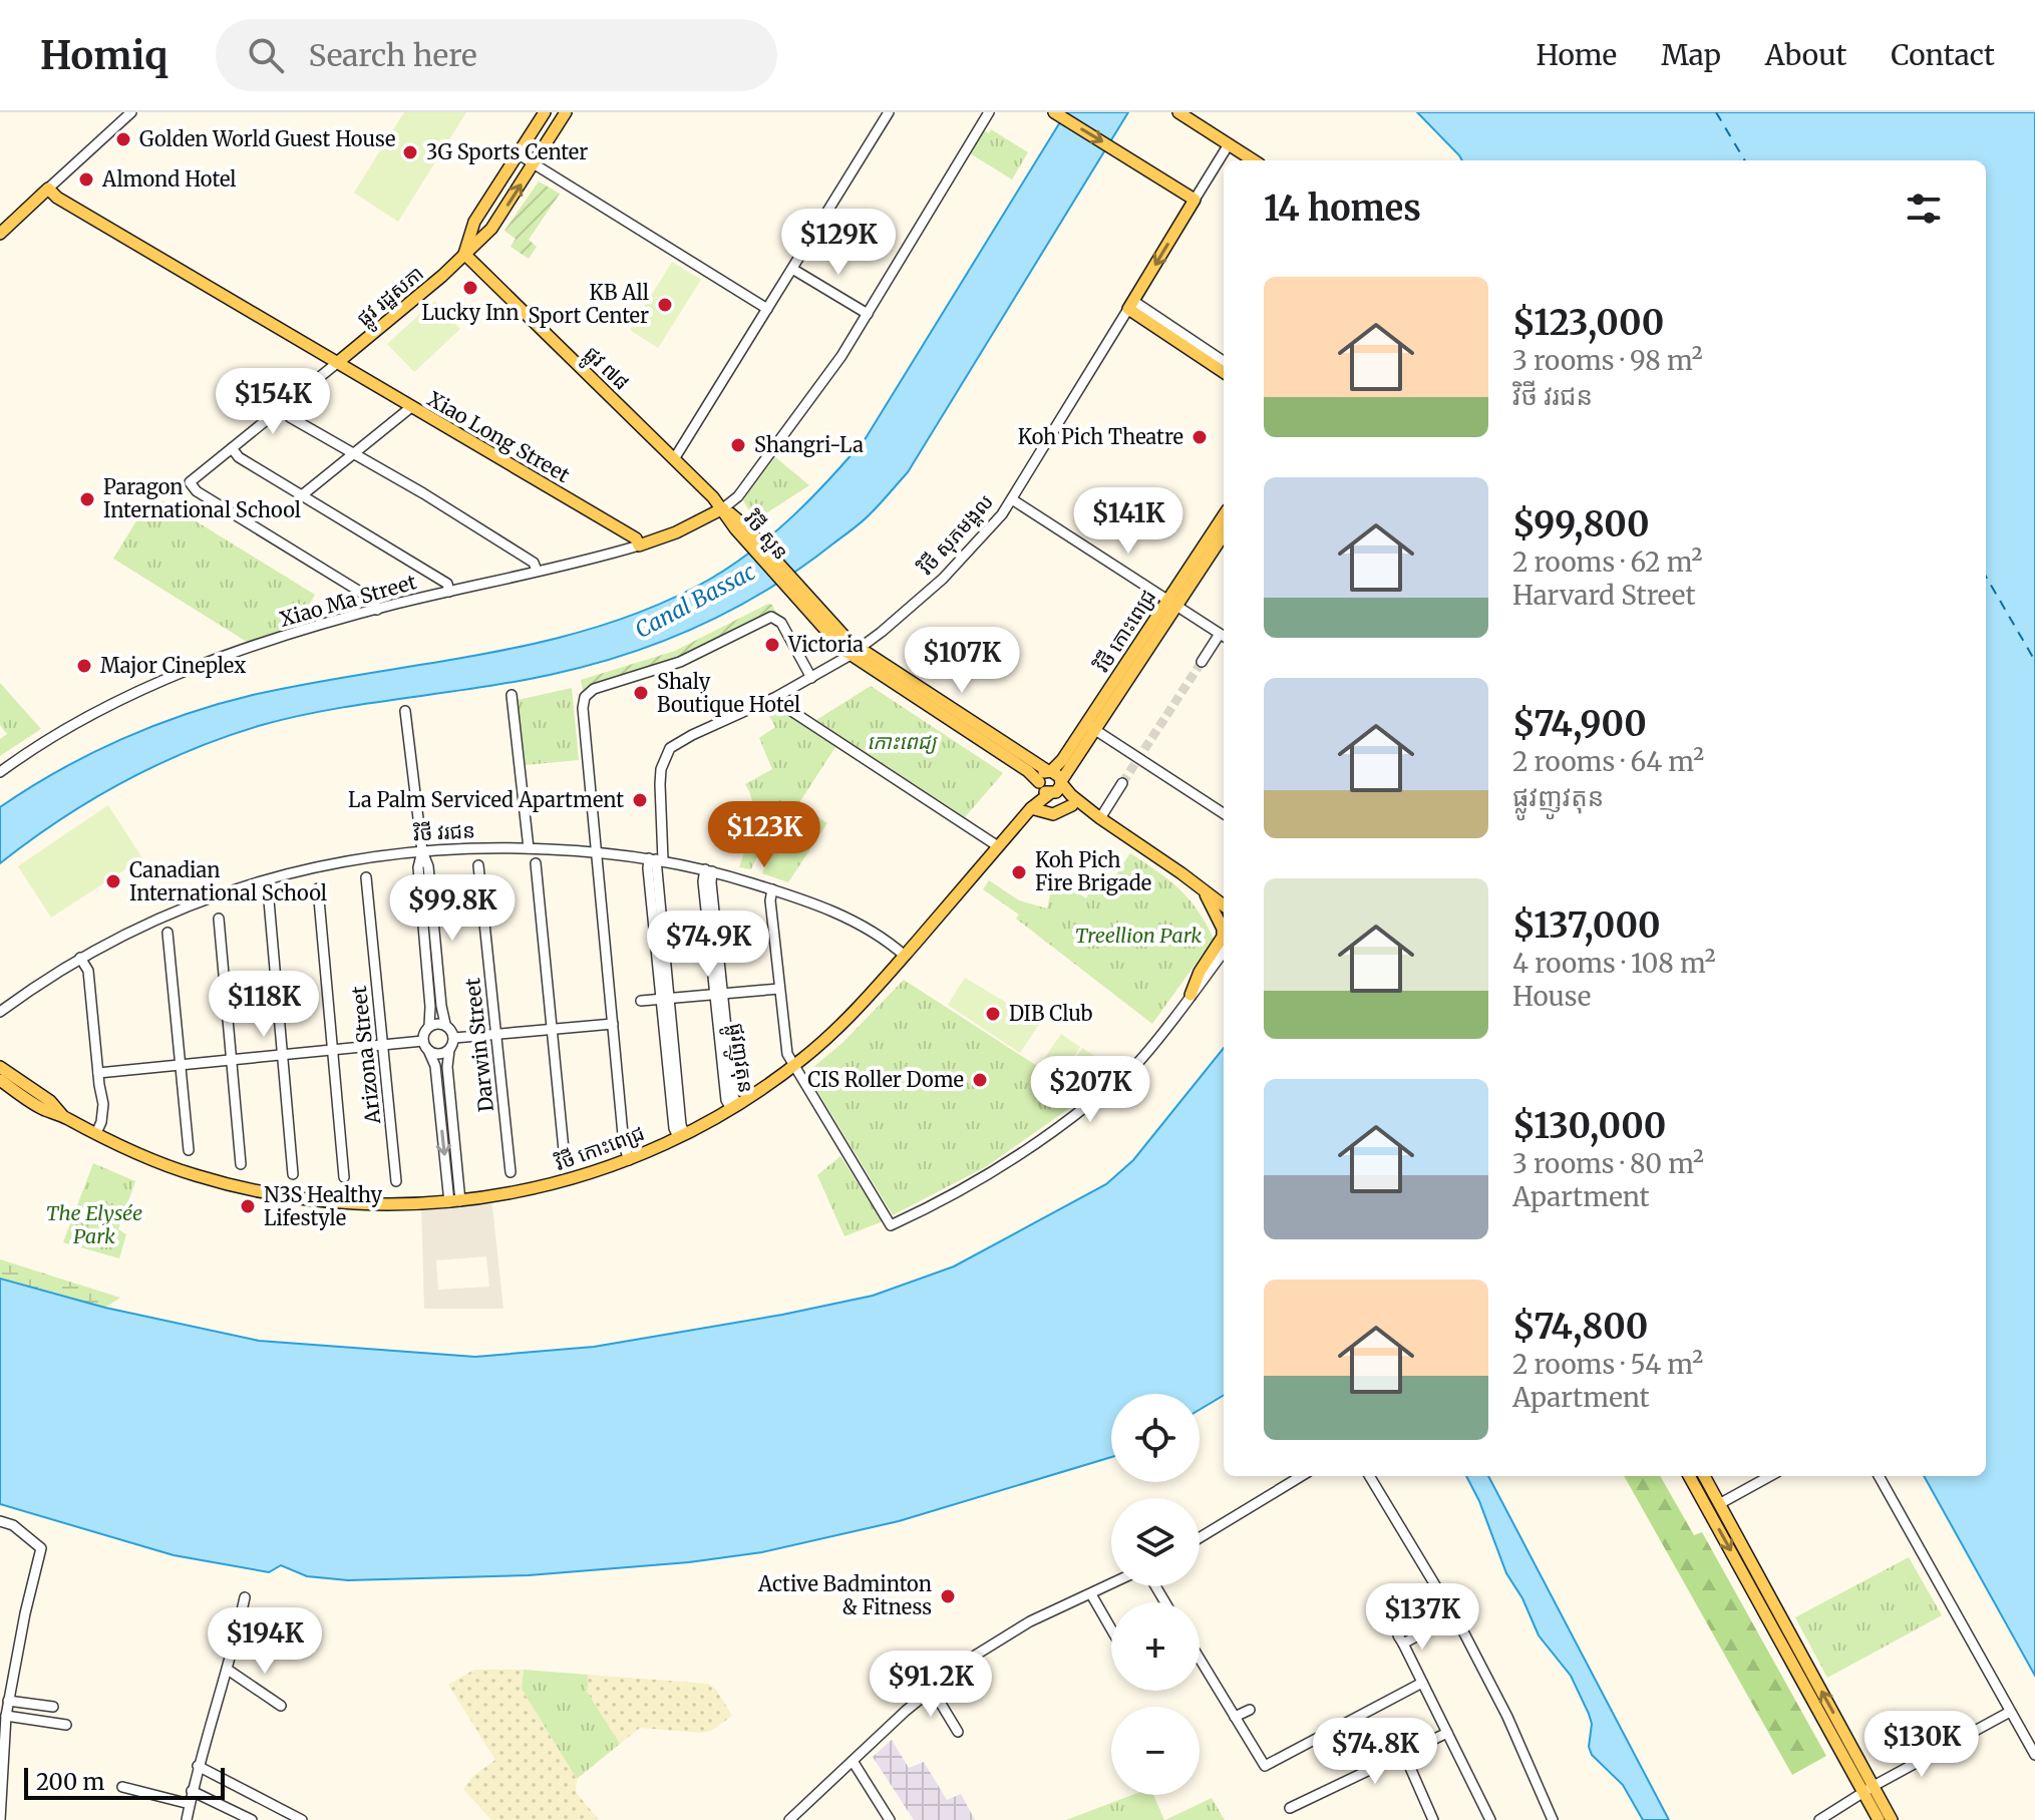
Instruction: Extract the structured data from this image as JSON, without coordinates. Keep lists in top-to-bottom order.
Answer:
{
  "streets": {
    "main road": [
      "ផ្លូវ រដ្ឋសភា",
      "ផ្លូវ ៧៨",
      "Xiao Long Street",
      "វិថី សុភមង្គល",
      "វិថី សួន",
      "Xiao Ma Street",
      "វិថី កោះពេជ្រ"
    ],
    "street": [
      "វិថី វរជន",
      "Darwin Street",
      "Arizona Street",
      "ផ្លូវញូវតុន"
    ]
  },
  "crossings": [
    ["ផ្លូវ រដ្ឋសភា", "ផ្លូវ ៧៨"],
    ["ផ្លូវ រដ្ឋសភា", "Xiao Long Street"],
    ["ផ្លូវ ៧៨", "វិថី សួន"],
    ["ផ្លូវ ៧៨", "Xiao Ma Street"],
    ["Xiao Long Street", "Xiao Ma Street"],
    ["វិថី សុភមង្គល", "វិថី សួន"],
    ["វិថី សុភមង្គល", "វិថី កោះពេជ្រ"],
    ["វិថី សុភមង្គល", "វិថី វរជន"],
    ["វិថី សួន", "Xiao Ma Street"],
    ["វិថី សួន", "វិថី កោះពេជ្រ"],
    ["វិថី កោះពេជ្រ", "វិថី វរជន"],
    ["វិថី កោះពេជ្រ", "ផ្លូវញូវតុន"],
    ["វិថី វរជន", "ផ្លូវញូវតុន"]
  ],
  "water": ["Canal Bassac"],
  "parks": ["កោះពេជ្យ", "Treellion Park", "The Elysée Park"],
  "places": [
    "Golden World Guest House",
    "3G Sports Center",
    "Almond Hotel",
    "Lucky Inn",
    "KB All Sport Center",
    "Koh Pich Theatre",
    "Shangri-La",
    "Paragon International School",
    "Victoria",
    "Major Cineplex",
    "Shaly Boutique Hotel",
    "La Palm Serviced Apartment",
    "Koh Pich Fire Brigade",
    "Canadian International School",
    "DIB Club",
    "CIS Roller Dome",
    "N3S Healthy Lifestyle",
    "Active Badminton & Fitness"
  ],
  "scale_bar": "200 m",
  "page": {
    "header": "Homiq",
    "search": "Search here",
    "nav": [
      "Home",
      "Map",
      "About",
      "Contact"
    ],
    "heading": "14 homes",
    "price": [
      "$129K",
      "$154K",
      "$141K",
      "$107K",
      "$123K",
      "$99.8K",
      "$74.9K",
      "$118K",
      "$207K",
      "$137K",
      "$194K",
      "$91.2K",
      "$130K",
      "$74.8K"
    ],
    "list": [
      {
        "name": "$123,000",
        "note": "3 rooms · 98 m² · វិថី វរជន"
      },
      {
        "name": "$99,800",
        "note": "2 rooms · 62 m² · Harvard Street"
      },
      {
        "name": "$74,900",
        "note": "2 rooms · 64 m² · ផ្លូវញូវតុន"
      },
      {
        "name": "$137,000",
        "note": "4 rooms · 108 m² · House"
      },
      {
        "name": "$130,000",
        "note": "3 rooms · 80 m² · Apartment"
      },
      {
        "name": "$74,800",
        "note": "2 rooms · 54 m² · Apartment"
      }
    ],
    "map_buttons": ["+", "−"],
    "scale": "200 m"
  }
}
